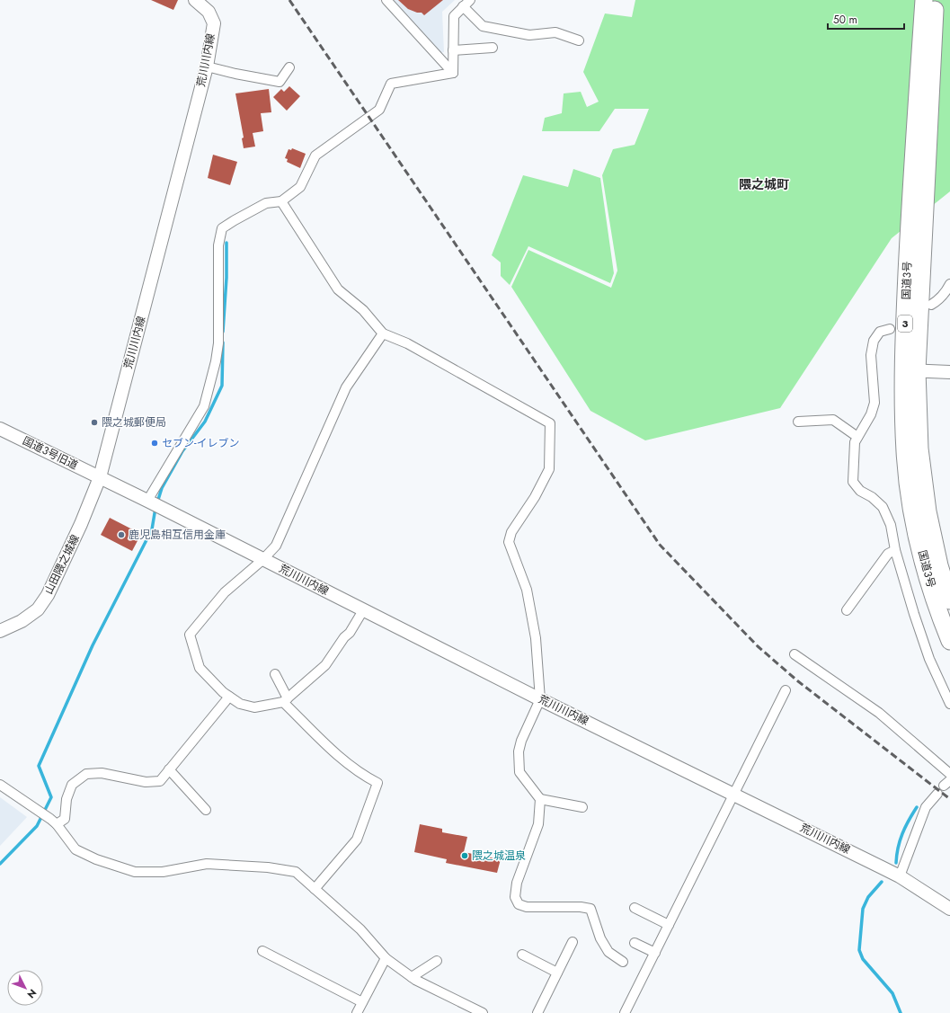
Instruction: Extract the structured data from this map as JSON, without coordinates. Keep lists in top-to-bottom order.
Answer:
{
  "streets": {
    "highway": ["国道3号", "3"],
    "main road": ["荒川川内線", "国道3号旧道", "山田隈之城線"]
  },
  "crossings": [
    ["荒川川内線", "国道3号旧道"],
    ["荒川川内線", "山田隈之城線"],
    ["国道3号旧道", "山田隈之城線"]
  ],
  "districts": ["隈之城町"],
  "places": [
    "隈之城郵便局",
    "セブン-イレブン",
    "鹿児島相互信用金庫",
    "隈之城温泉"
  ],
  "scale_bar": "50 m",
  "north": "bottom right"
}
